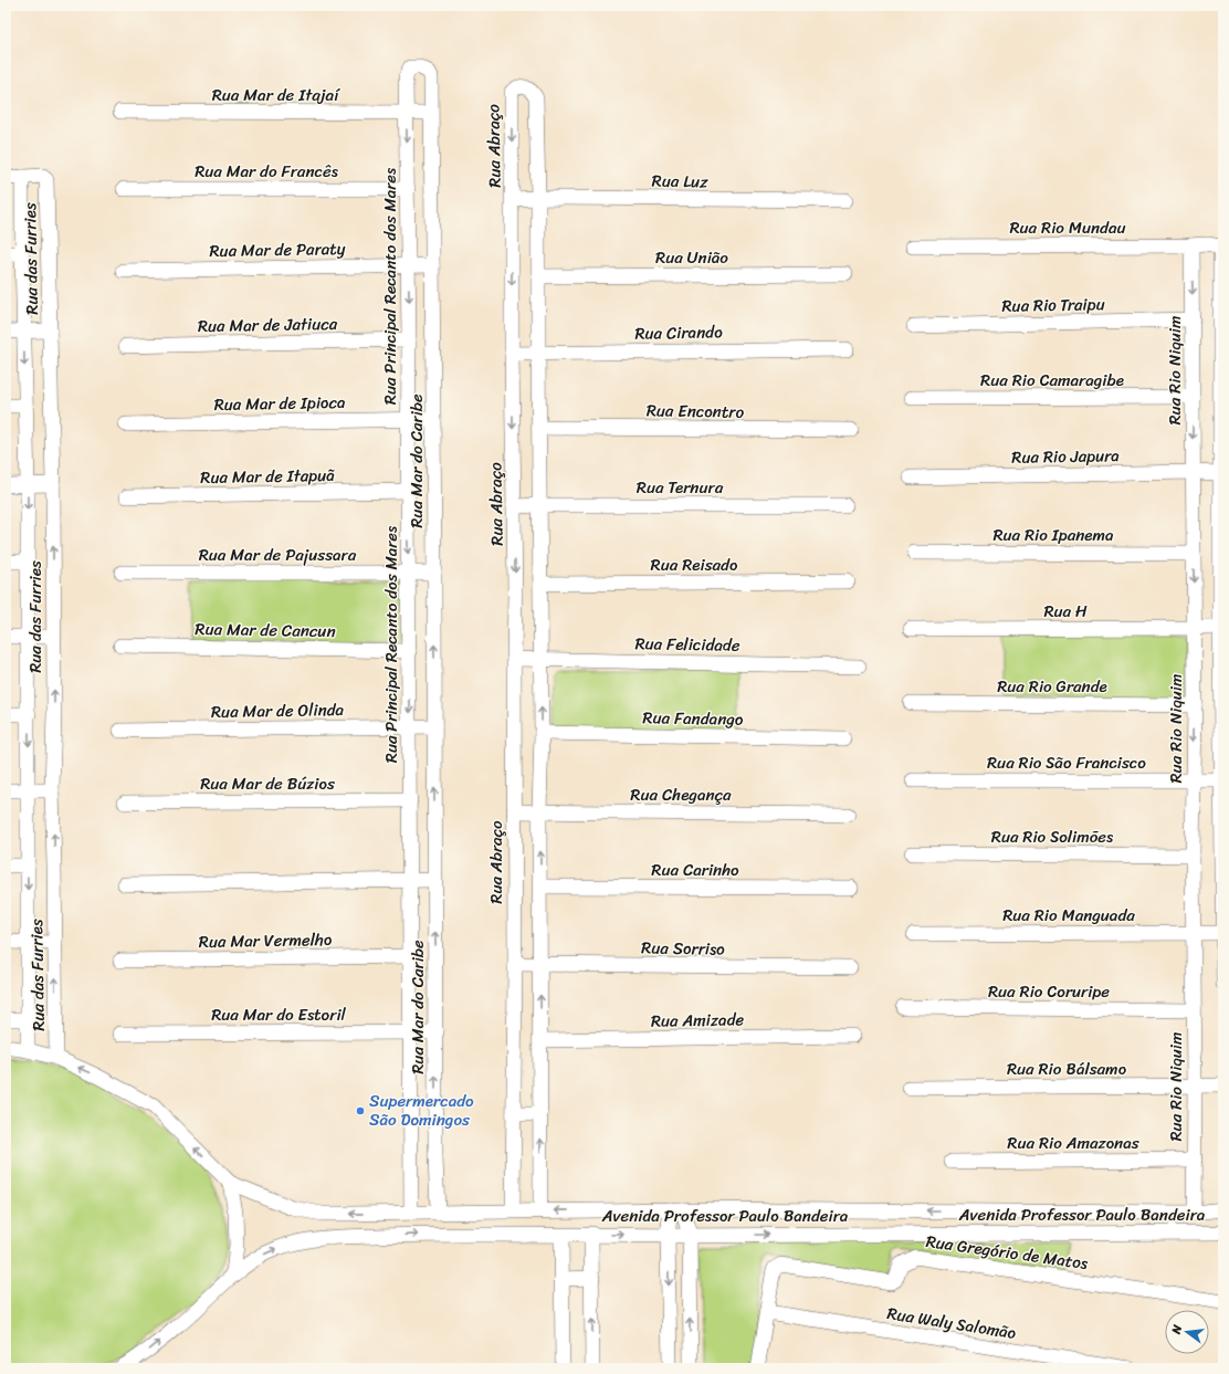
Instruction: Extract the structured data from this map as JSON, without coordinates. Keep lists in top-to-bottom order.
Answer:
{
  "streets": {
    "street": [
      "Rua Mar de Itajaí",
      "Rua Abraço",
      "Rua Mar do Francês",
      "Rua Luz",
      "Rua Rio Mundau",
      "Rua Mar de Paraty",
      "Rua União",
      "Rua das Furries",
      "Rua Principal Recanto dos Mares",
      "Rua Rio Traipu",
      "Rua Mar de Jatiuca",
      "Rua Cirando",
      "Rua Rio Niquim",
      "Rua Rio Camaragibe",
      "Rua Mar de Ipioca",
      "Rua Encontro",
      "Rua Rio Japura",
      "Rua Mar do Caribe",
      "Rua Mar de Itapuã",
      "Rua Ternura",
      "Rua Rio Ipanema",
      "Rua Mar de Pajussara",
      "Rua Reisado",
      "Rua H",
      "Rua Mar de Cancun",
      "Rua Felicidade",
      "Rua Rio Grande",
      "Rua Mar de Olinda",
      "Rua Fandango",
      "Rua Rio São Francisco",
      "Rua Mar de Búzios",
      "Rua Chegança",
      "Rua Rio Solimões",
      "Rua Carinho",
      "Rua Rio Manguada",
      "Rua Mar Vermelho",
      "Rua Sorriso",
      "Rua Rio Coruripe",
      "Rua Mar do Estoril",
      "Rua Amizade",
      "Rua Rio Bálsamo",
      "Rua Rio Amazonas",
      "Avenida Professor Paulo Bandeira",
      "Rua Gregório de Matos",
      "Rua Waly Salomão"
    ]
  },
  "crossings": [
    ["Rua Mar de Itajaí", "Rua Principal Recanto dos Mares"],
    ["Rua Mar de Itajaí", "Rua Mar do Caribe"],
    ["Rua Abraço", "Rua Luz"],
    ["Rua Abraço", "Rua União"],
    ["Rua Abraço", "Rua Cirando"],
    ["Rua Abraço", "Rua Encontro"],
    ["Rua Abraço", "Rua Ternura"],
    ["Rua Abraço", "Rua Reisado"],
    ["Rua Abraço", "Rua Felicidade"],
    ["Rua Abraço", "Rua Fandango"],
    ["Rua Abraço", "Rua Chegança"],
    ["Rua Abraço", "Rua Carinho"],
    ["Rua Abraço", "Rua Sorriso"],
    ["Rua Abraço", "Rua Amizade"],
    ["Rua Abraço", "Avenida Professor Paulo Bandeira"],
    ["Rua Mar do Francês", "Rua Principal Recanto dos Mares"],
    ["Rua Rio Mundau", "Rua Rio Niquim"],
    ["Rua Rio Mundau", "Rua Rio Japura"],
    ["Rua Mar de Paraty", "Rua Principal Recanto dos Mares"],
    ["Rua Mar de Paraty", "Rua Mar do Caribe"],
    ["Rua Principal Recanto dos Mares", "Rua Mar de Jatiuca"],
    ["Rua Principal Recanto dos Mares", "Rua Mar de Ipioca"],
    ["Rua Principal Recanto dos Mares", "Rua Mar do Caribe"],
    ["Rua Principal Recanto dos Mares", "Rua Mar de Itapuã"],
    ["Rua Principal Recanto dos Mares", "Rua Mar de Pajussara"],
    ["Rua Principal Recanto dos Mares", "Rua Mar de Cancun"],
    ["Rua Principal Recanto dos Mares", "Rua Mar de Olinda"],
    ["Rua Principal Recanto dos Mares", "Rua Mar de Búzios"],
    ["Rua Principal Recanto dos Mares", "Rua Mar Vermelho"],
    ["Rua Principal Recanto dos Mares", "Rua Mar do Estoril"],
    ["Rua Principal Recanto dos Mares", "Avenida Professor Paulo Bandeira"],
    ["Rua Rio Traipu", "Rua Rio Niquim"],
    ["Rua Rio Niquim", "Rua Rio Camaragibe"],
    ["Rua Rio Niquim", "Rua Rio Japura"],
    ["Rua Rio Niquim", "Rua Rio Ipanema"],
    ["Rua Rio Niquim", "Rua H"],
    ["Rua Rio Niquim", "Rua Rio Grande"],
    ["Rua Rio Niquim", "Rua Rio São Francisco"],
    ["Rua Rio Niquim", "Rua Rio Solimões"],
    ["Rua Rio Niquim", "Rua Rio Manguada"],
    ["Rua Rio Niquim", "Rua Rio Coruripe"],
    ["Rua Rio Niquim", "Rua Rio Bálsamo"],
    ["Rua Rio Niquim", "Rua Rio Amazonas"],
    ["Rua Rio Niquim", "Avenida Professor Paulo Bandeira"],
    ["Rua Mar de Ipioca", "Rua Mar do Caribe"],
    ["Rua Mar do Caribe", "Rua Mar de Pajussara"],
    ["Rua Mar do Caribe", "Rua Mar de Olinda"],
    ["Rua Mar do Caribe", "Rua Mar do Estoril"],
    ["Rua Mar do Caribe", "Avenida Professor Paulo Bandeira"],
    ["Rua Gregório de Matos", "Rua Waly Salomão"]
  ],
  "one_way": ["Rua Mar do Caribe"],
  "places": ["Supermercado São Domingos"],
  "north": "left"
}
